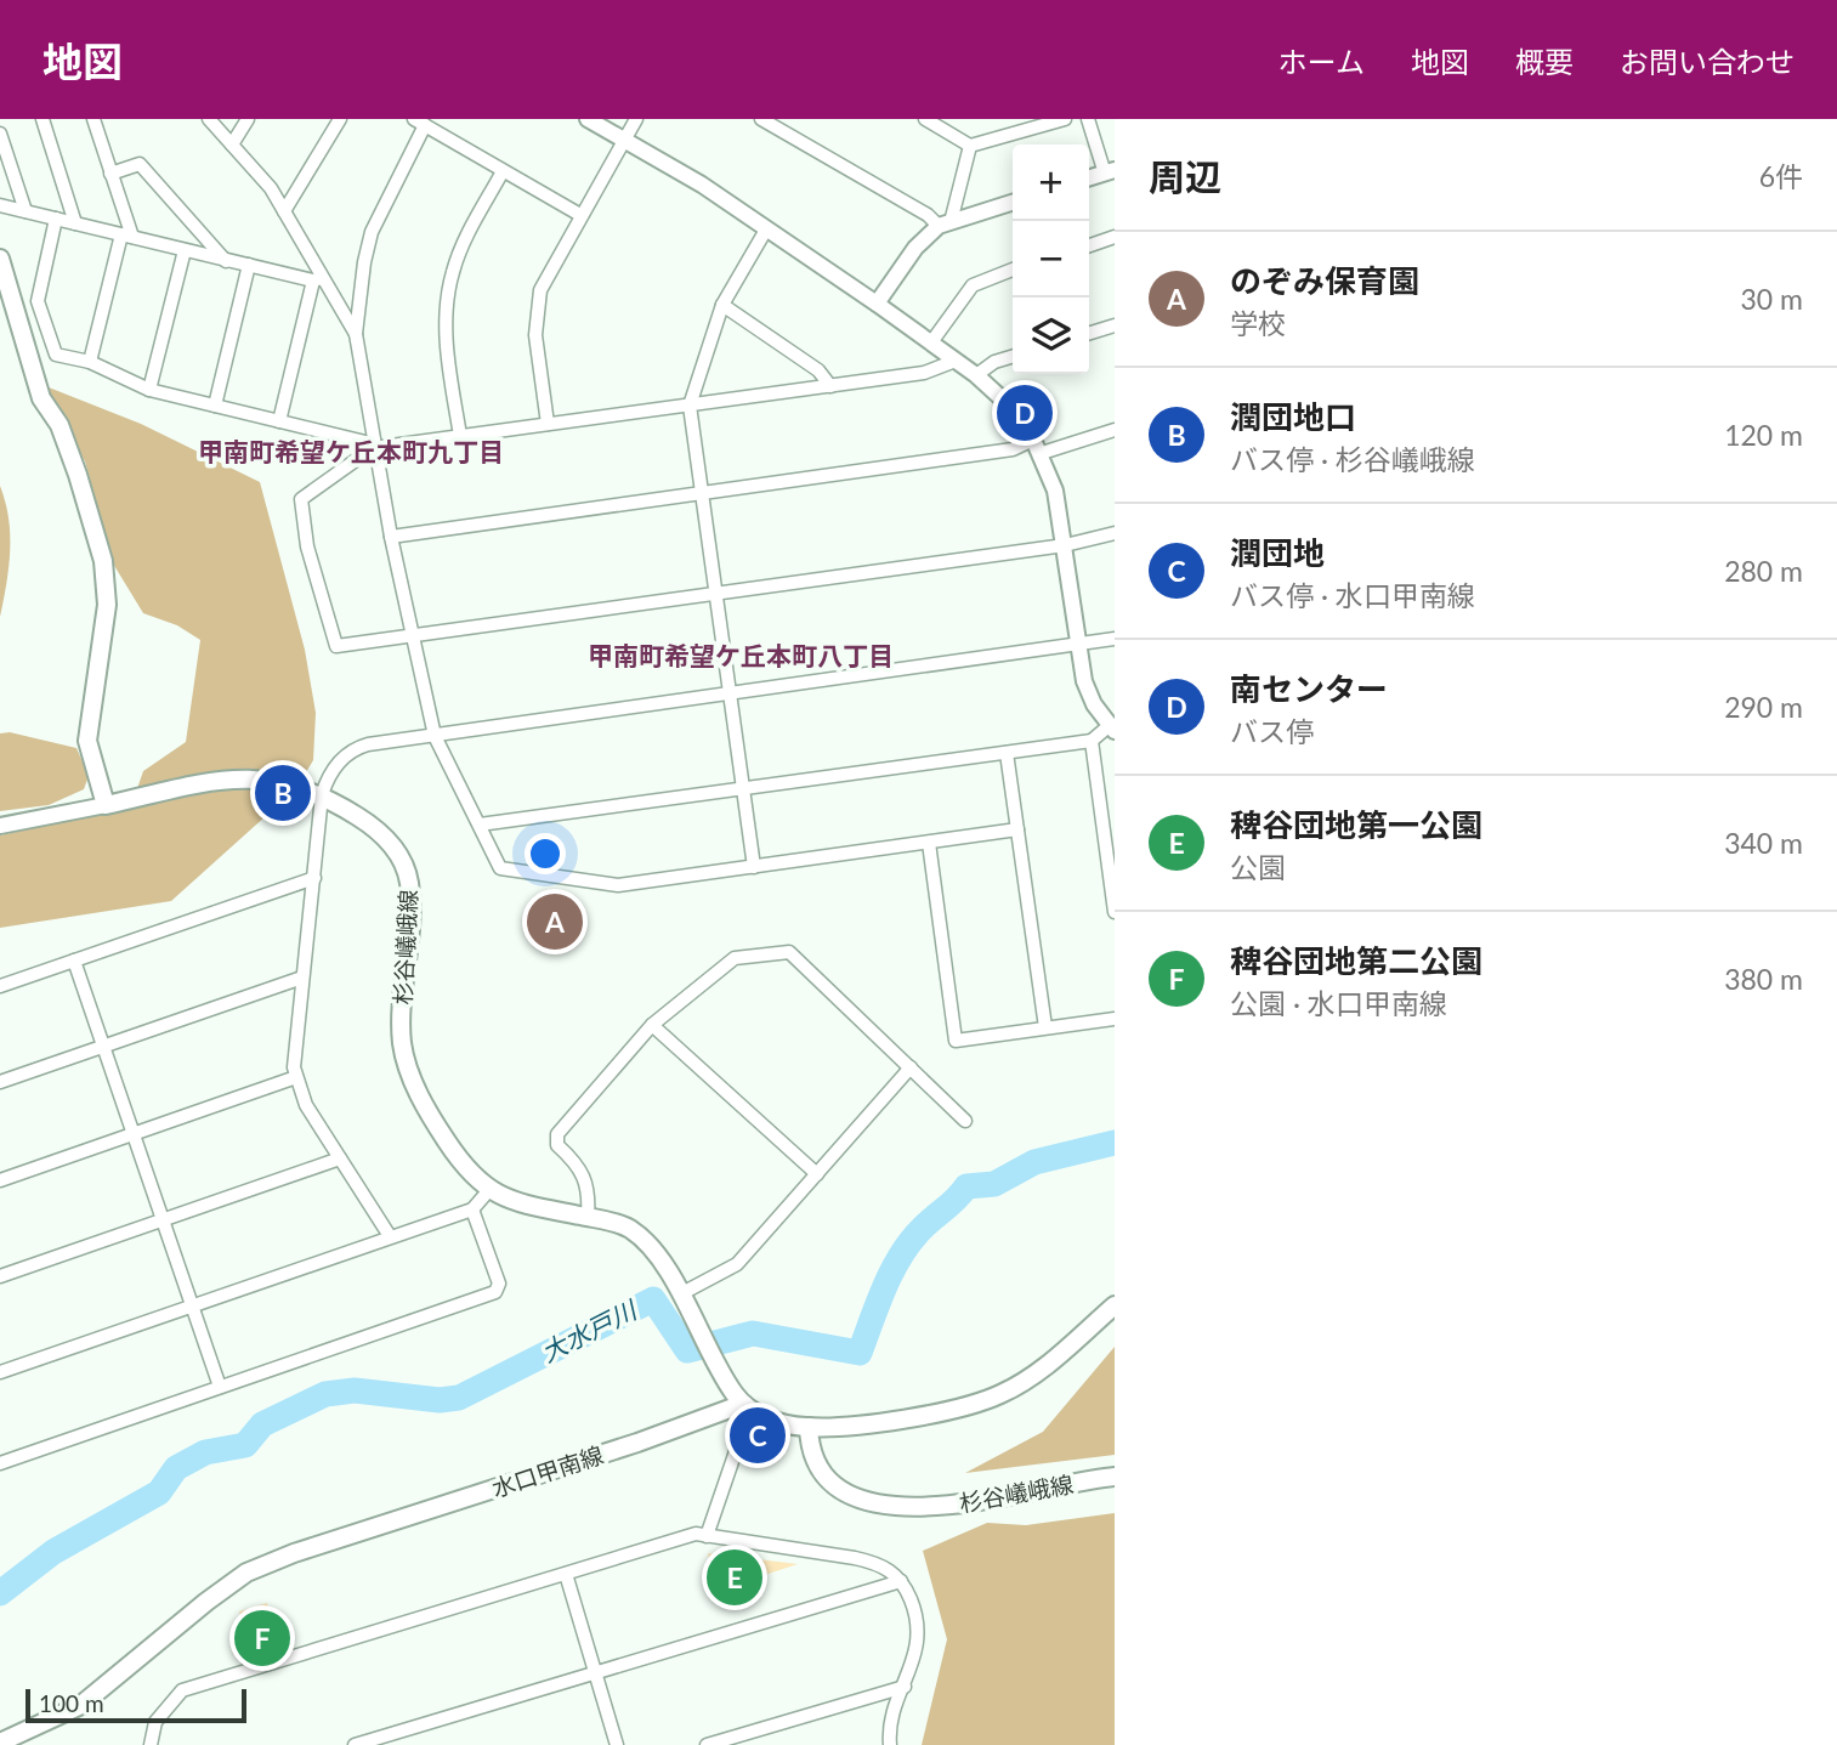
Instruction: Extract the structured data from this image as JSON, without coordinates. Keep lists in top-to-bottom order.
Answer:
{
  "streets": {
    "main road": ["杉谷嶬峨線", "水口甲南線"]
  },
  "districts": ["甲南町希望ケ丘本町九丁目", "甲南町希望ケ丘本町八丁目"],
  "water": ["大水戸川"],
  "scale_bar": "100 m",
  "page": {
    "header": "地図",
    "nav": [
      "ホーム",
      "地図",
      "概要",
      "お問い合わせ"
    ],
    "heading": ["周辺", "6件"],
    "map_buttons": ["+", "−"],
    "list": [
      {
        "mark": "A",
        "name": "のぞみ保育園",
        "note": "学校",
        "value": "30 m"
      },
      {
        "mark": "B",
        "name": "潤団地口",
        "note": "バス停 · 杉谷嶬峨線",
        "value": "120 m"
      },
      {
        "mark": "C",
        "name": "潤団地",
        "note": "バス停 · 水口甲南線",
        "value": "280 m"
      },
      {
        "mark": "D",
        "name": "南センター",
        "note": "バス停",
        "value": "290 m"
      },
      {
        "mark": "E",
        "name": "稗谷団地第一公園",
        "note": "公園",
        "value": "340 m"
      },
      {
        "mark": "F",
        "name": "稗谷団地第二公園",
        "note": "公園 · 水口甲南線",
        "value": "380 m"
      }
    ],
    "pins": [
      "D",
      "B",
      "A",
      "C",
      "E",
      "F"
    ],
    "scale": "100 m"
  }
}
